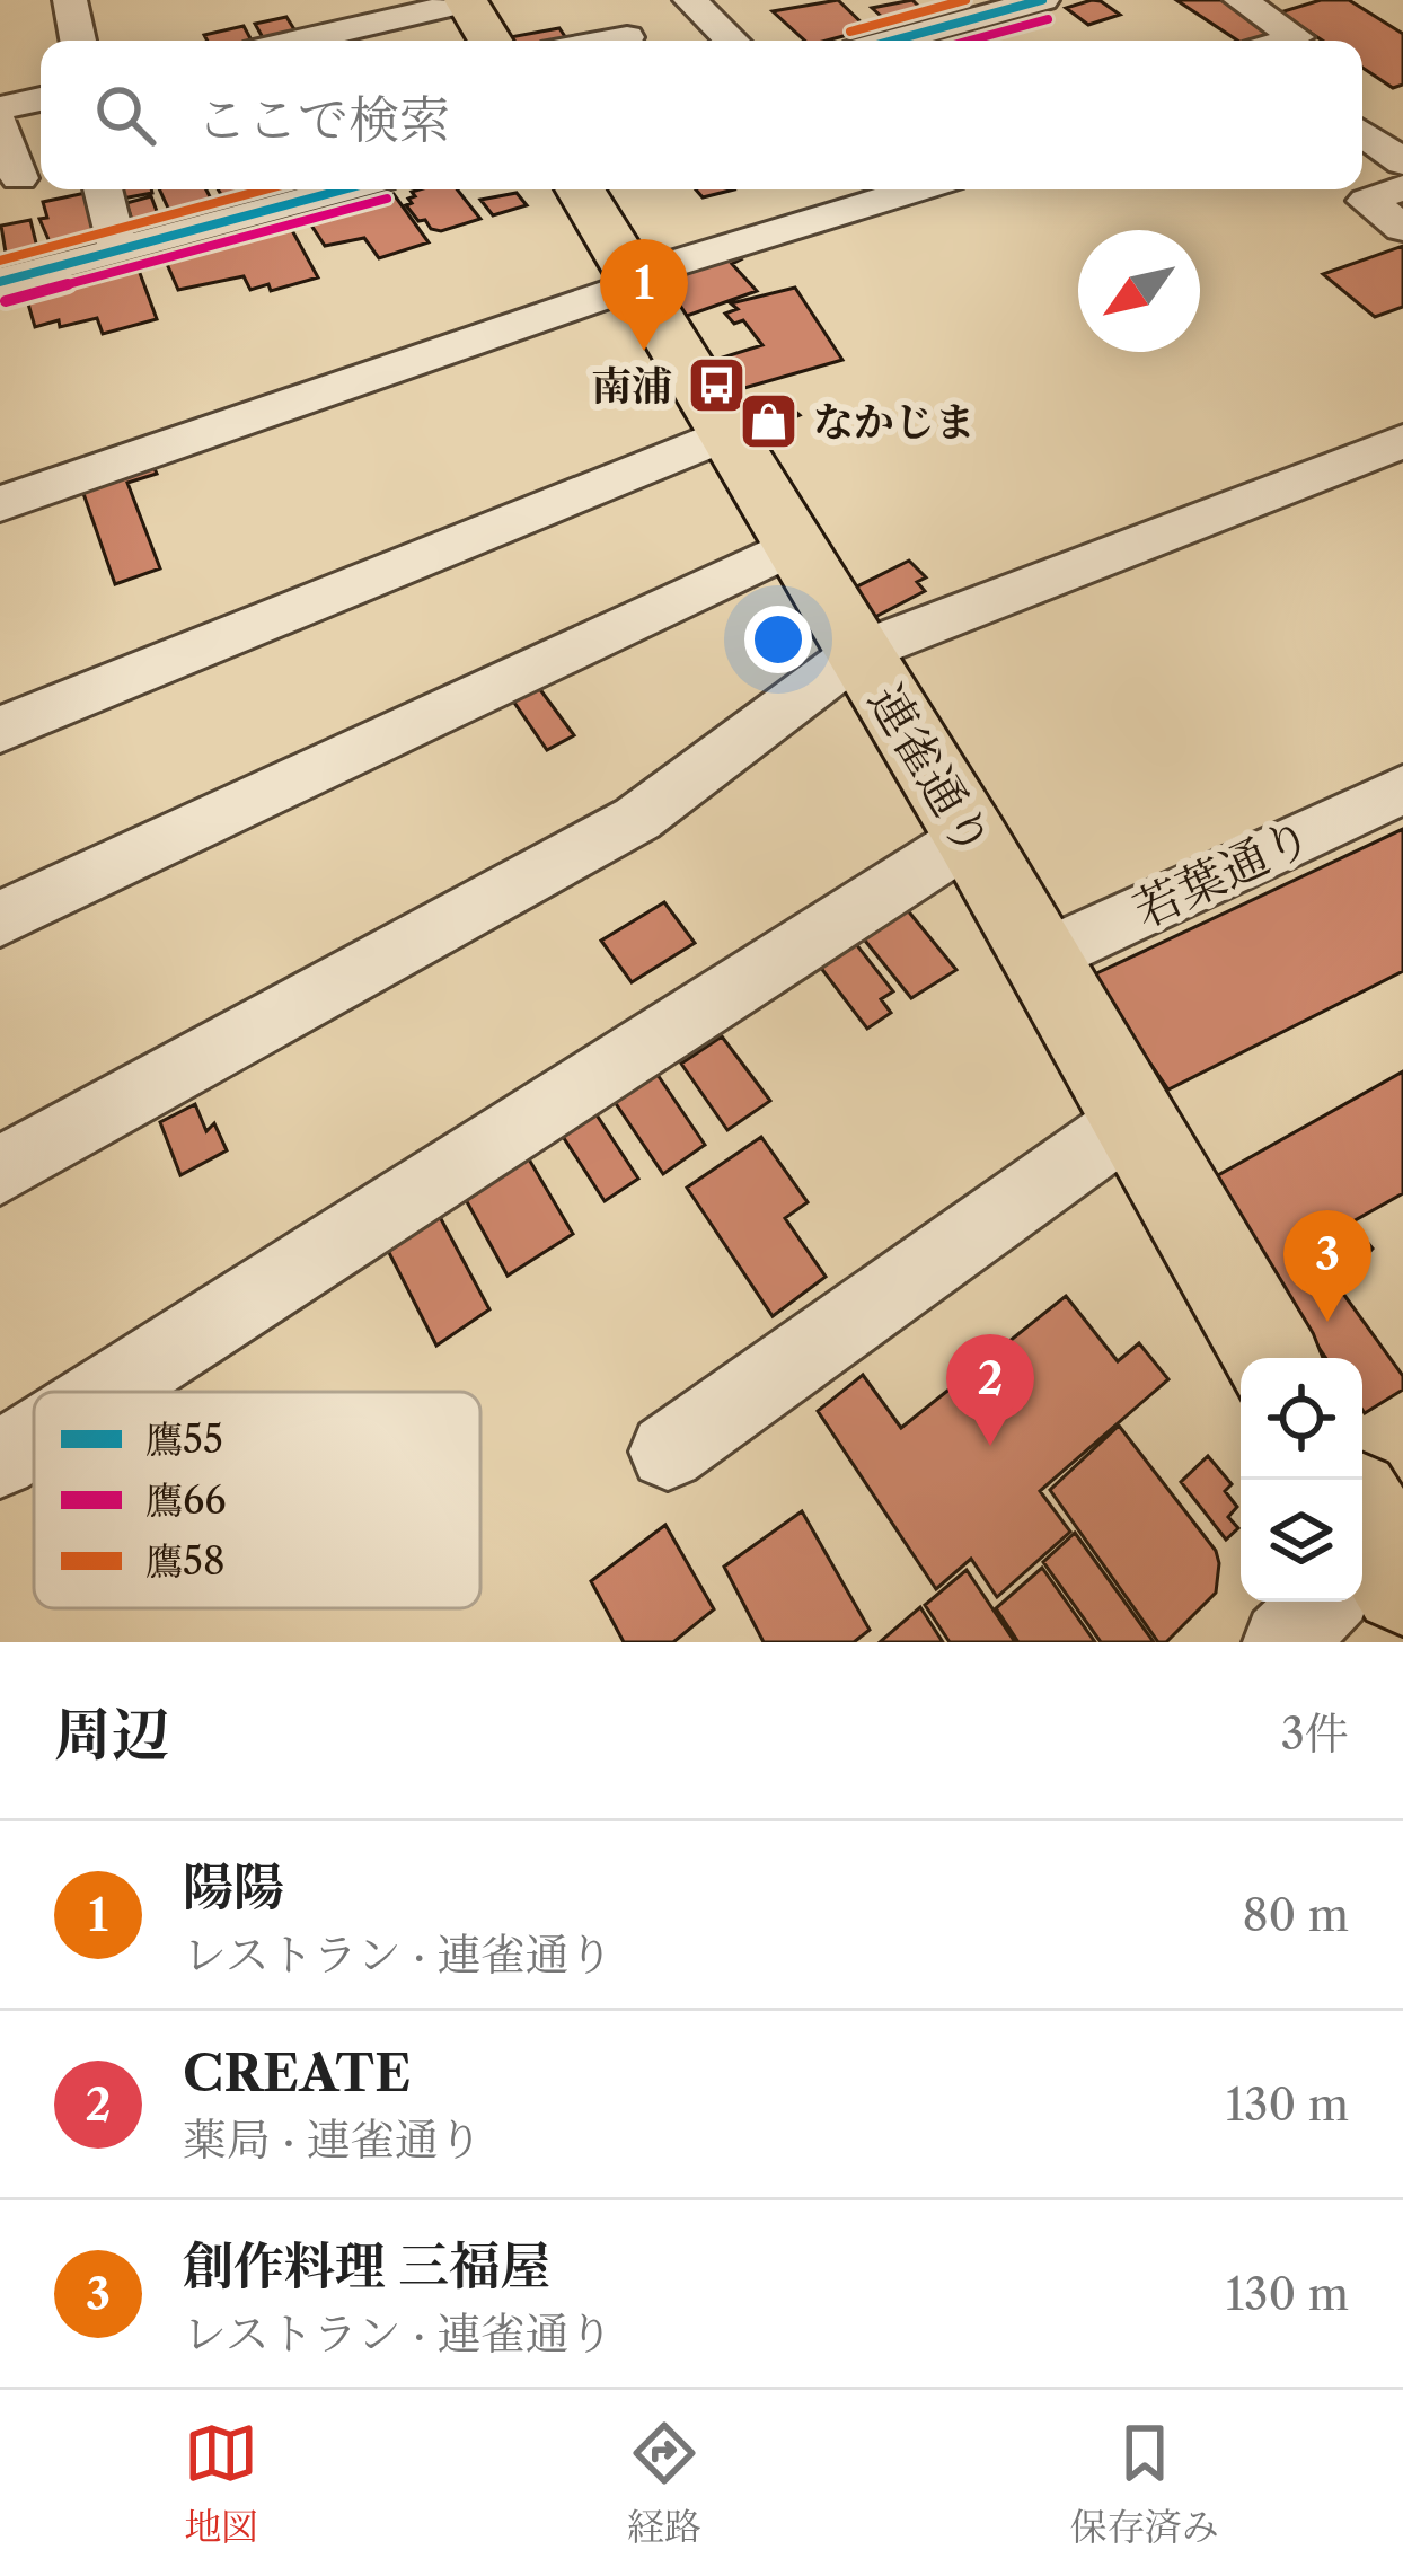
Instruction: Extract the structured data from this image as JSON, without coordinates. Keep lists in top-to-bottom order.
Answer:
{
  "streets": {
    "main road": ["連雀通り"],
    "street": ["若葉通り"]
  },
  "crossings": [
    ["連雀通り", "若葉通り"]
  ],
  "places": {
    "bus stop": ["南浦"],
    "shop": ["なかじま"]
  },
  "lines": ["transit line 鷹55", "transit line 鷹58", "transit line 鷹66"],
  "legend": ["鷹55", "鷹66", "鷹58"],
  "north": "bottom left",
  "page": {
    "search": "ここで検索",
    "pins": ["1", "3", "2"],
    "heading": ["周辺", "3件"],
    "list": [
      {
        "mark": "1",
        "name": "陽陽",
        "note": "レストラン · 連雀通り",
        "value": "80 m"
      },
      {
        "mark": "2",
        "name": "CREATE",
        "note": "薬局 · 連雀通り",
        "value": "130 m"
      },
      {
        "mark": "3",
        "name": "創作料理 三福屋",
        "note": "レストラン · 連雀通り",
        "value": "130 m"
      }
    ],
    "nav": ["地図", "経路", "保存済み"]
  }
}
